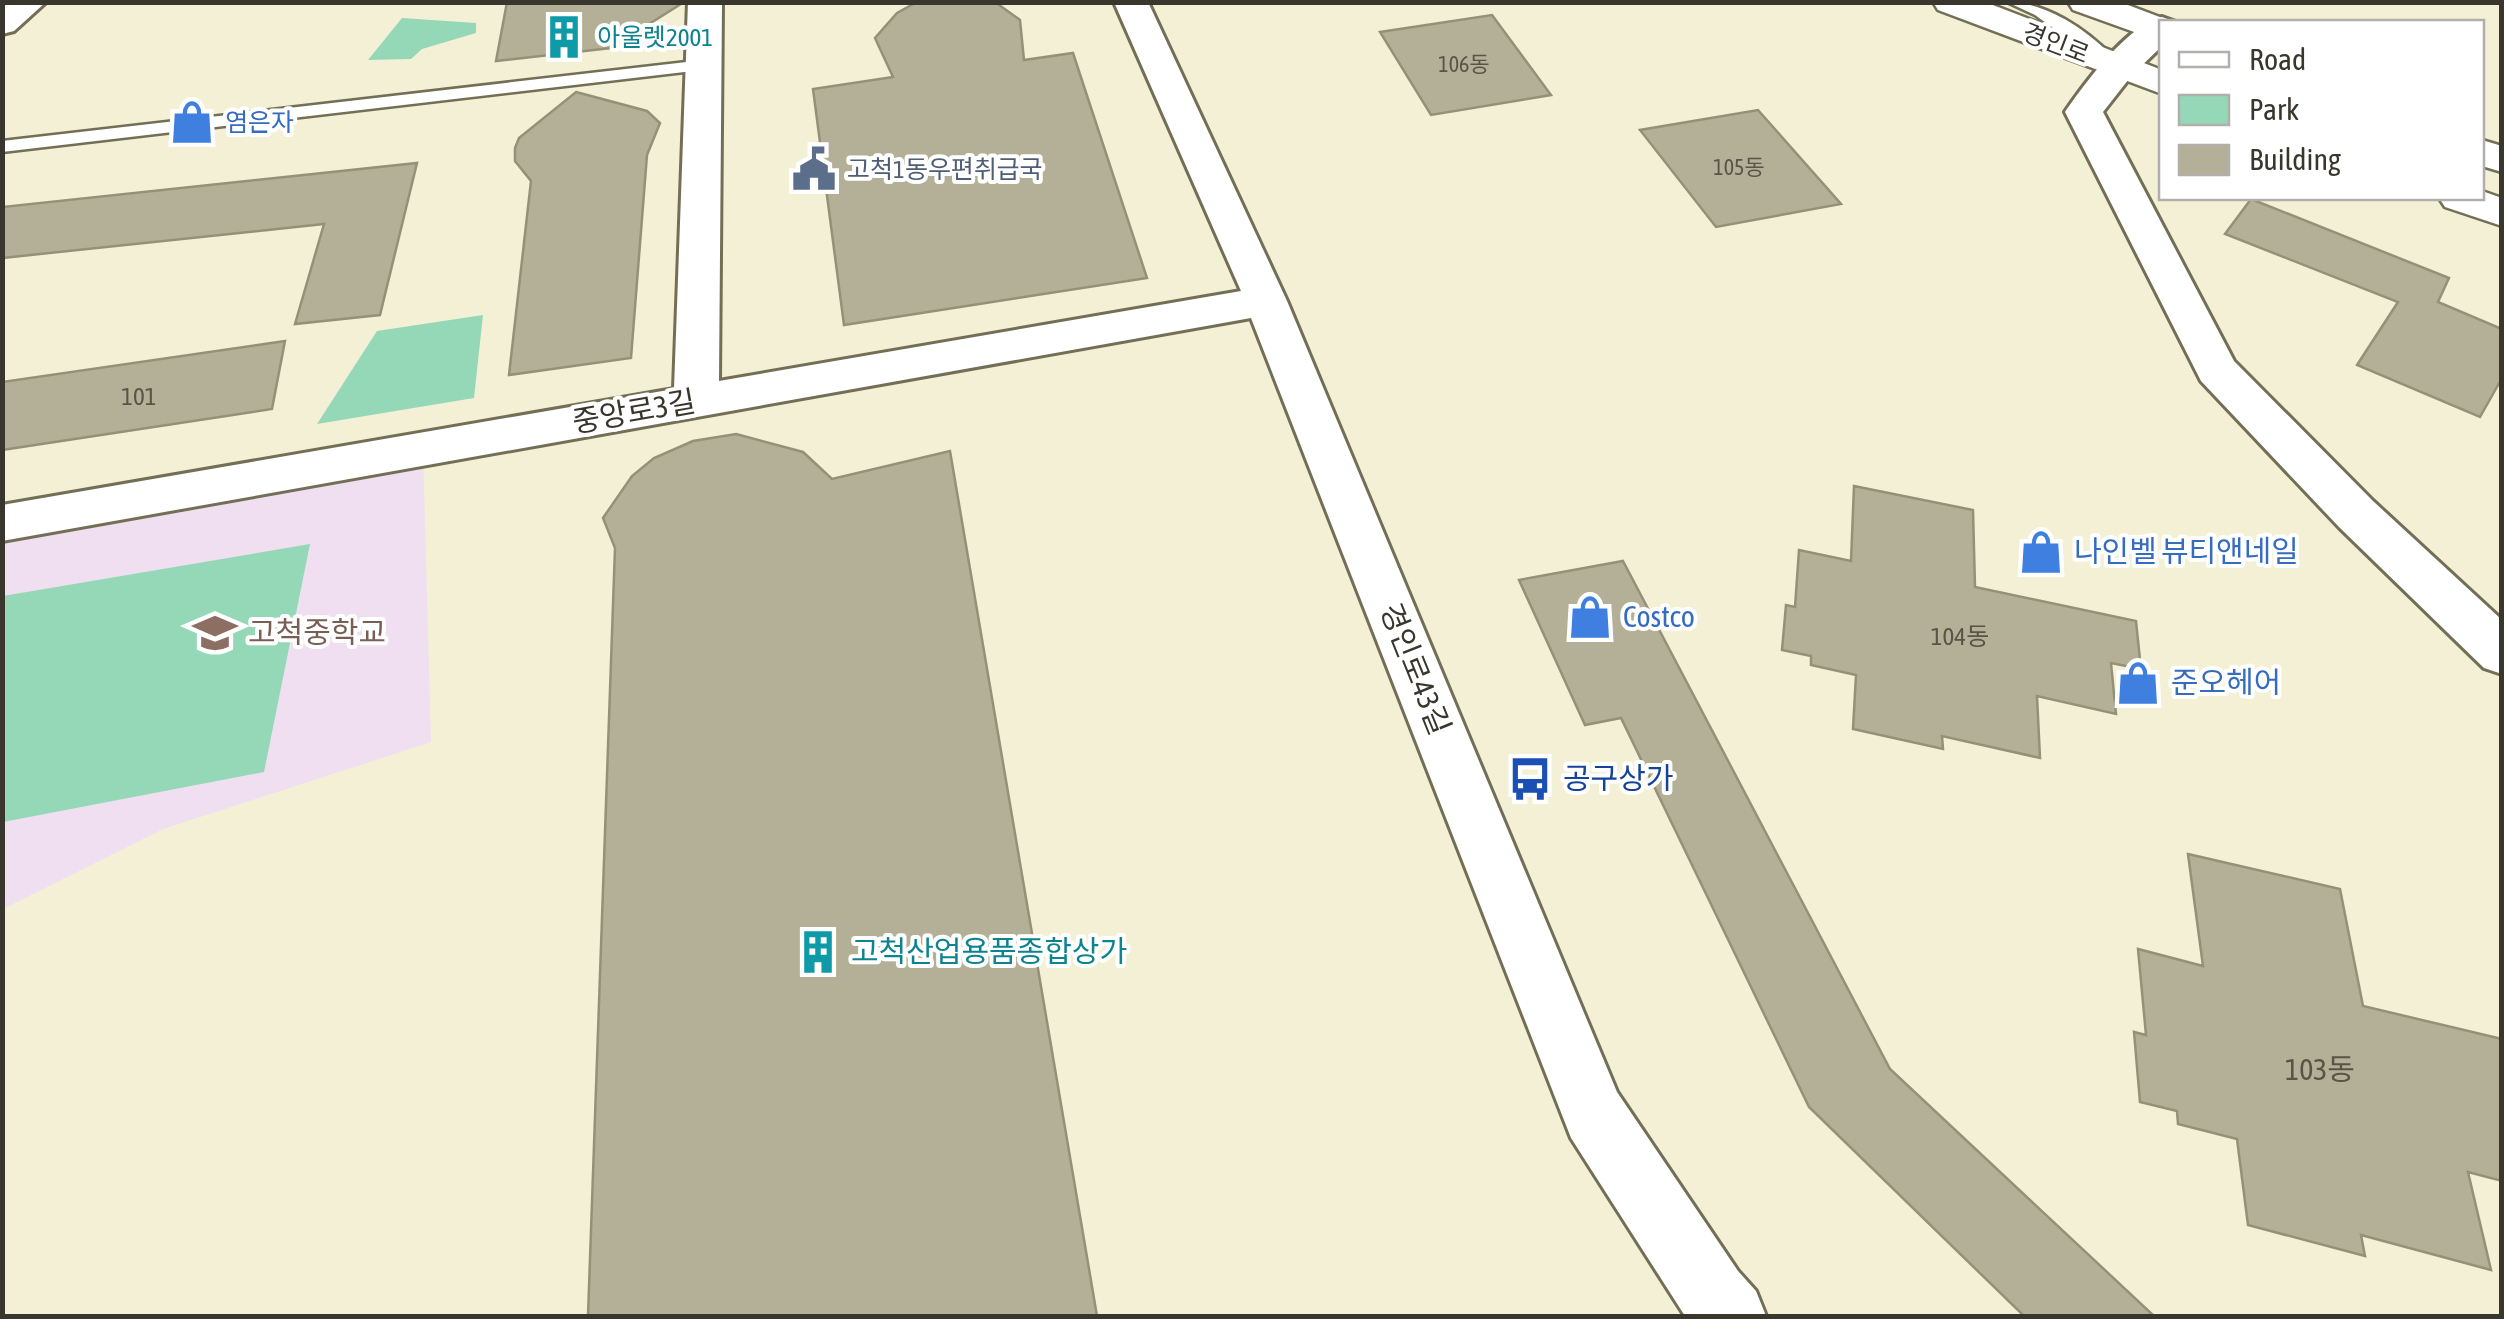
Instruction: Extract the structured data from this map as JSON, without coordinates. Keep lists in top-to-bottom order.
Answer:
{
  "streets": {
    "main road": ["경인로"],
    "street": ["중앙로3길", "경인로43길"]
  },
  "crossings": [
    ["중앙로3길", "경인로43길"]
  ],
  "places": {
    "building": ["아울렛2001", "고척산업용품종합상가"],
    "shop": [
      "염은자",
      "나인벨 뷰티앤네일",
      "Costco",
      "준오헤어"
    ],
    "public building": ["고척1동우편취급국"],
    "school or university": ["고척중학교"],
    "bus stop": ["공구상가"]
  },
  "house_numbers": [
    "106동",
    "105동",
    "101",
    "104동",
    "103동"
  ],
  "legend": ["Road", "Park", "Building"]
}
